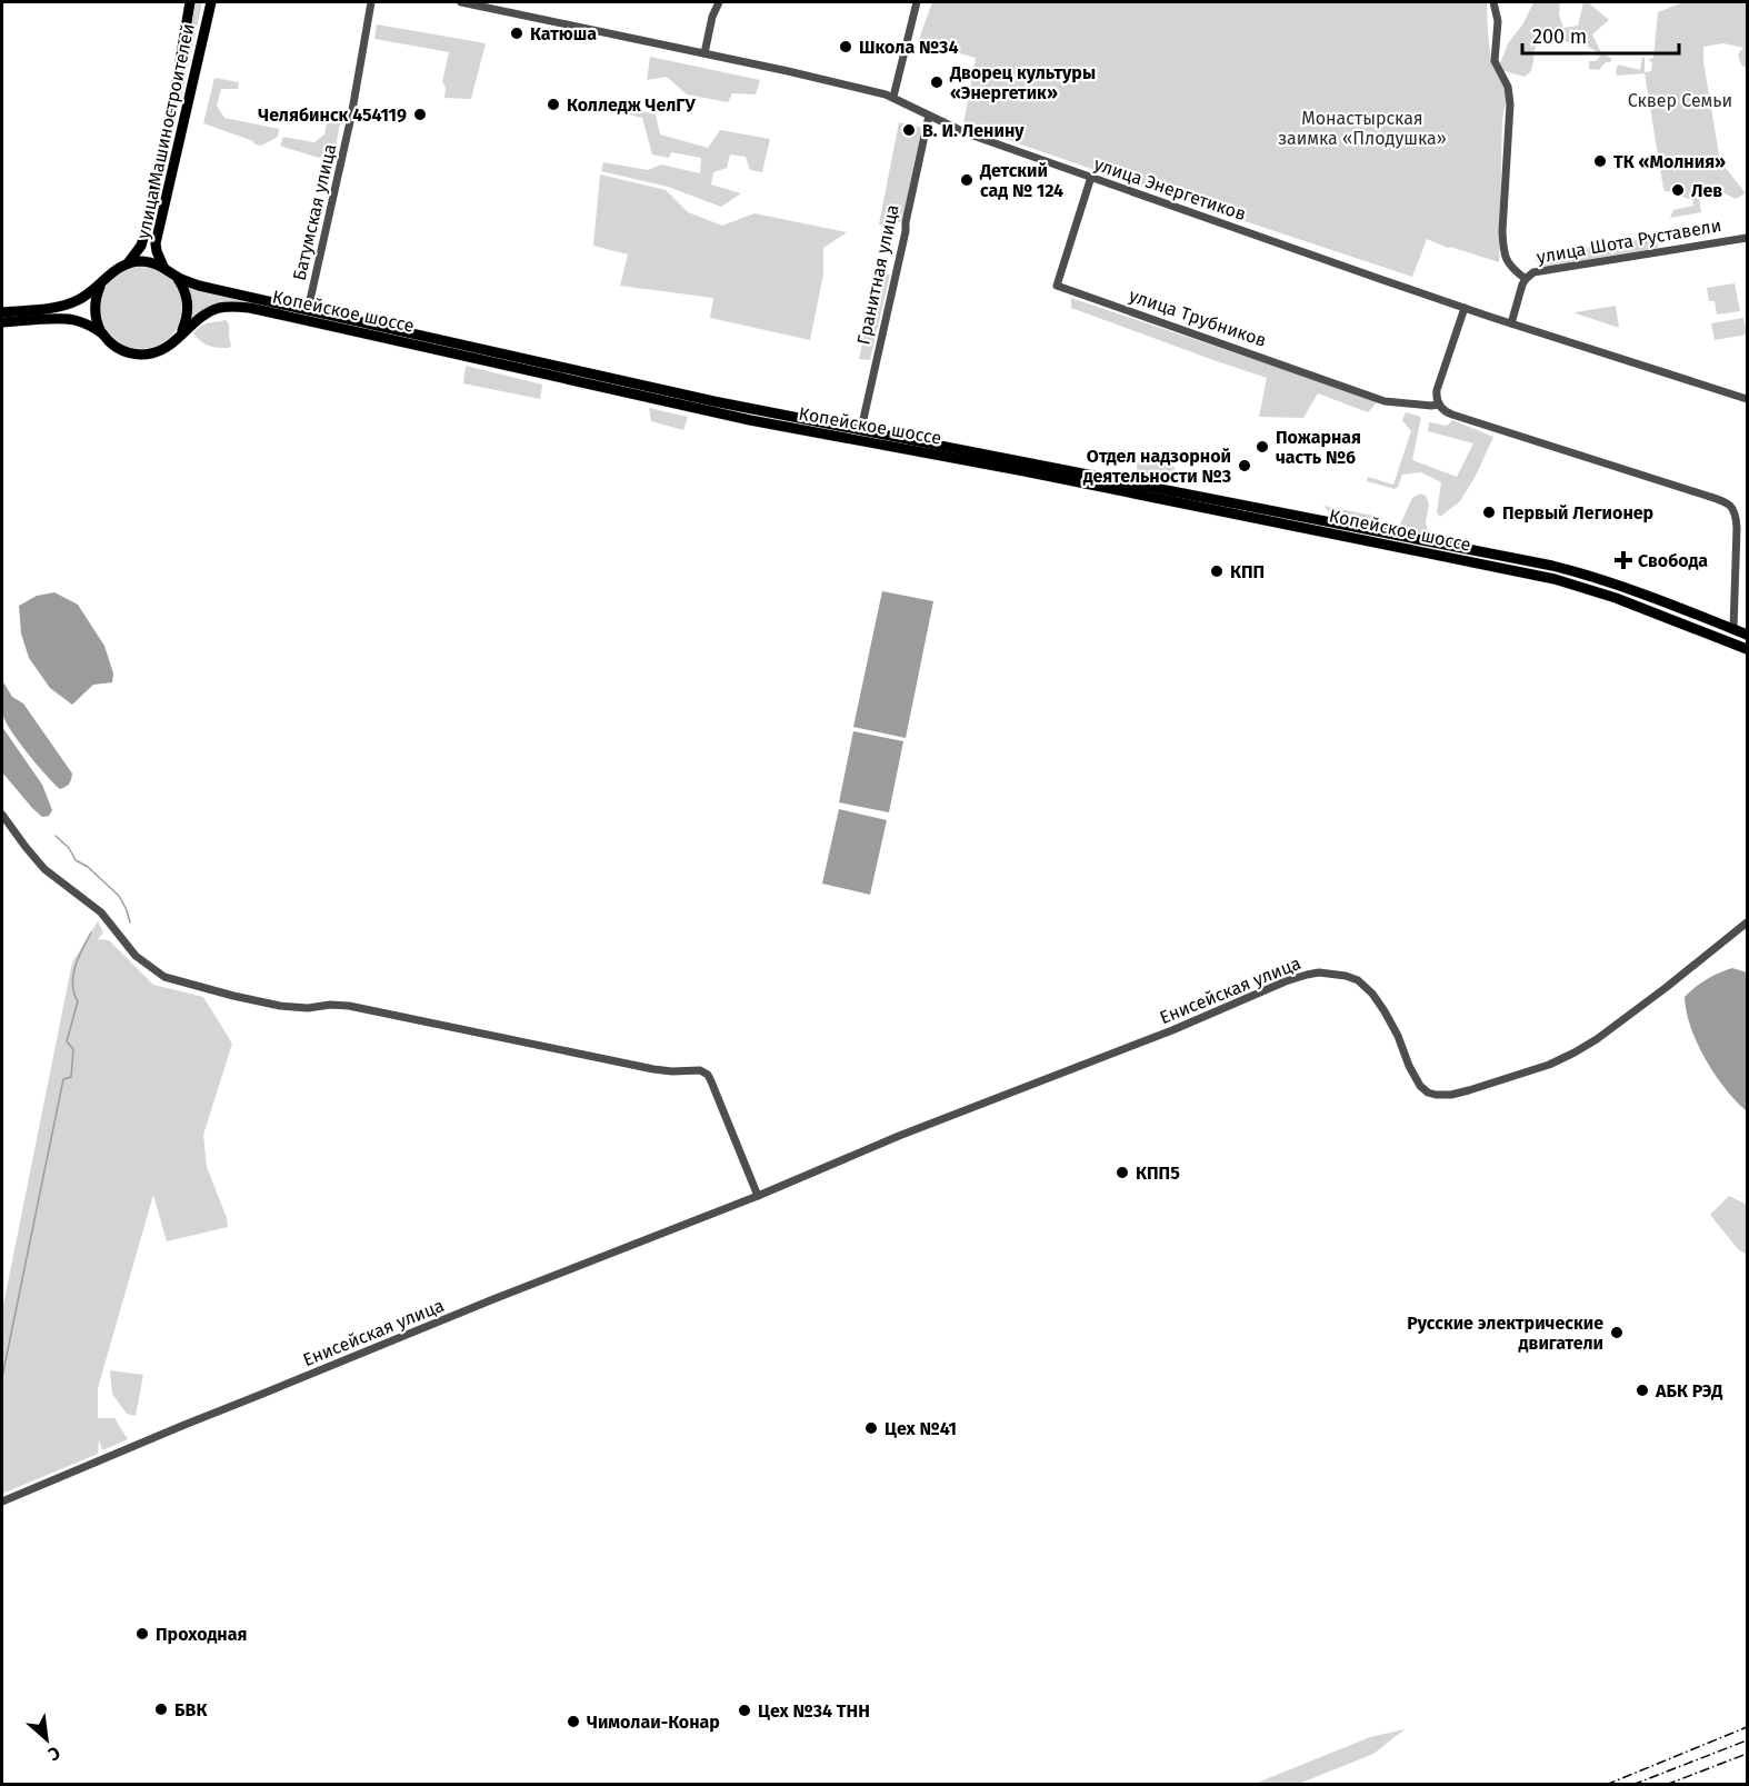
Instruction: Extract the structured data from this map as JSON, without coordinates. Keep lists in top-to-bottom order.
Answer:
{
  "streets": {
    "main road": ["улица Машиностроителей", "Копейское шоссе", "улица Трубников"],
    "street": [
      "улица Энергетиков",
      "Батумская улица",
      "улица Шота Руставели",
      "Гранитная улица",
      "Енисейская улица"
    ]
  },
  "crossings": [
    ["улица Машиностроителей", "Копейское шоссе"],
    ["улица Энергетиков", "улица Шота Руставели"],
    ["улица Энергетиков", "Гранитная улица"],
    ["улица Энергетиков", "улица Трубников"],
    ["Батумская улица", "Копейское шоссе"],
    ["Гранитная улица", "Копейское шоссе"],
    ["Копейское шоссе", "улица Трубников"]
  ],
  "parks": ["Сквер Семьи", "Монастырская заимка «Плодушка»"],
  "places": {
    "other": [
      "Катюша",
      "Школа №34",
      "Дворец культуры «Энергетик»",
      "Колледж ЧелГУ",
      "Челябинск 454119",
      "В. И. Ленину",
      "ТК «Молния»",
      "Детский сад № 124",
      "Лев",
      "Пожарная часть №6",
      "Отдел надзорной деятельности №3",
      "Первый Легионер",
      "КПП",
      "КПП5",
      "Русские электрические двигатели",
      "АБК РЭД",
      "Цех №41",
      "Проходная",
      "БВК",
      "Цех №34 ТНН",
      "Чимолаи-Конар"
    ],
    "health": ["Свобода"]
  },
  "scale_bar": "200 m",
  "north": "bottom right"
}
